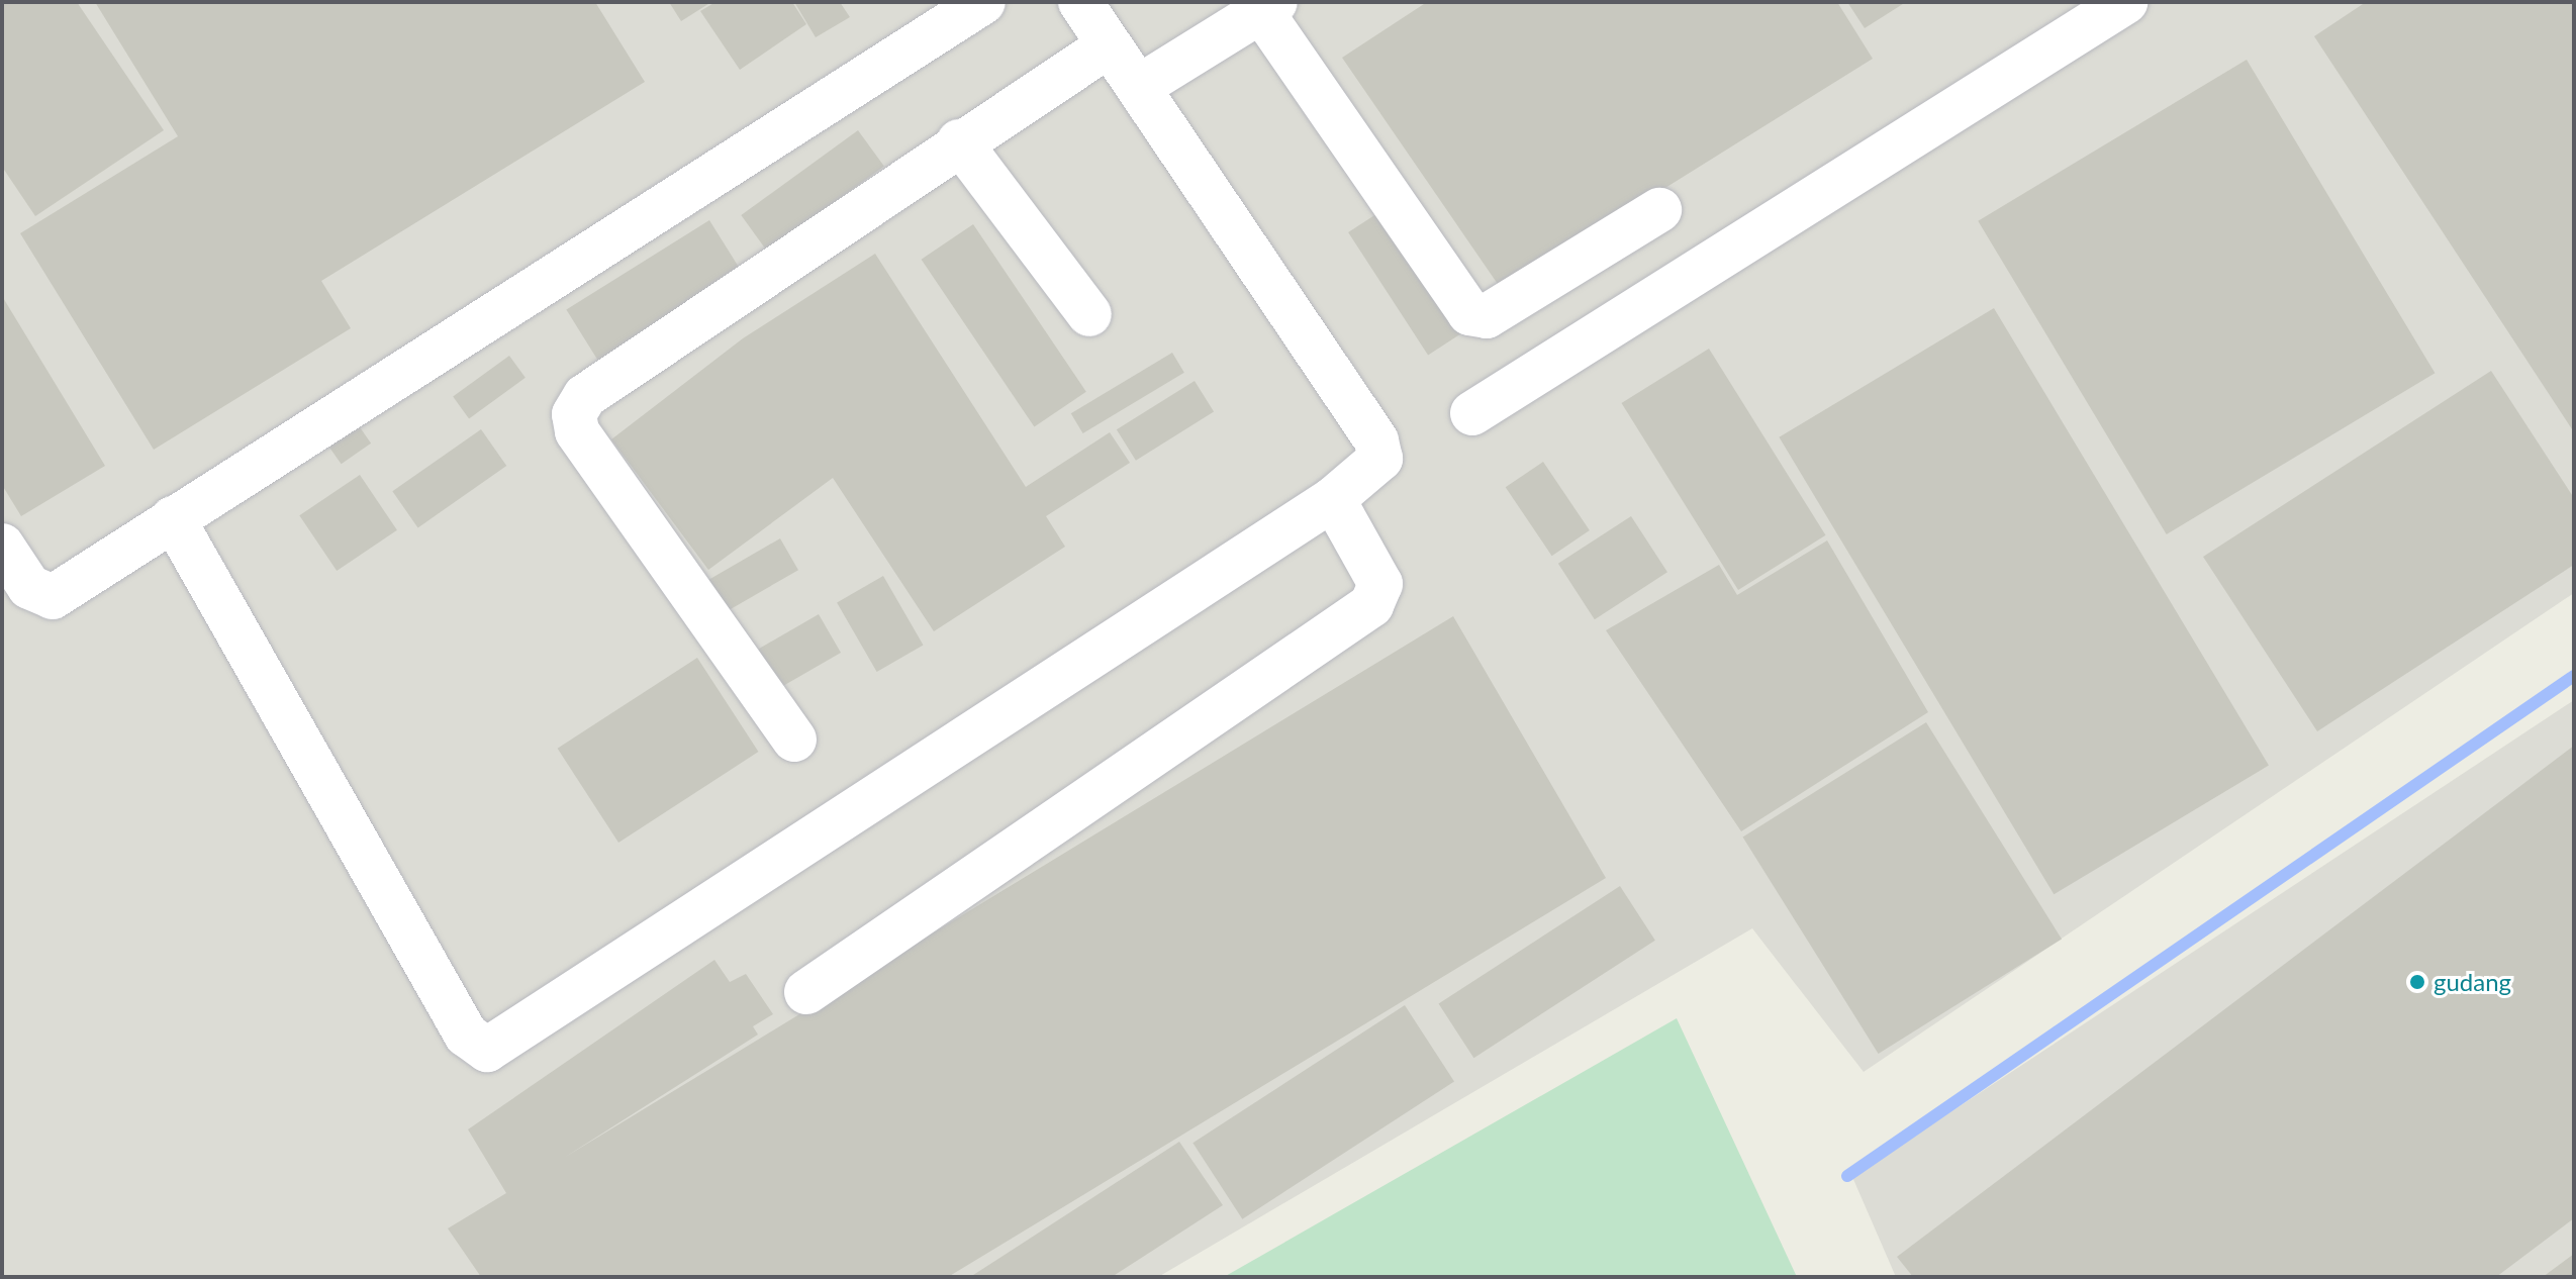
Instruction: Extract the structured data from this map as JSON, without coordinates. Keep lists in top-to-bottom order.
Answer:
{
  "places": ["gudang"]
}
